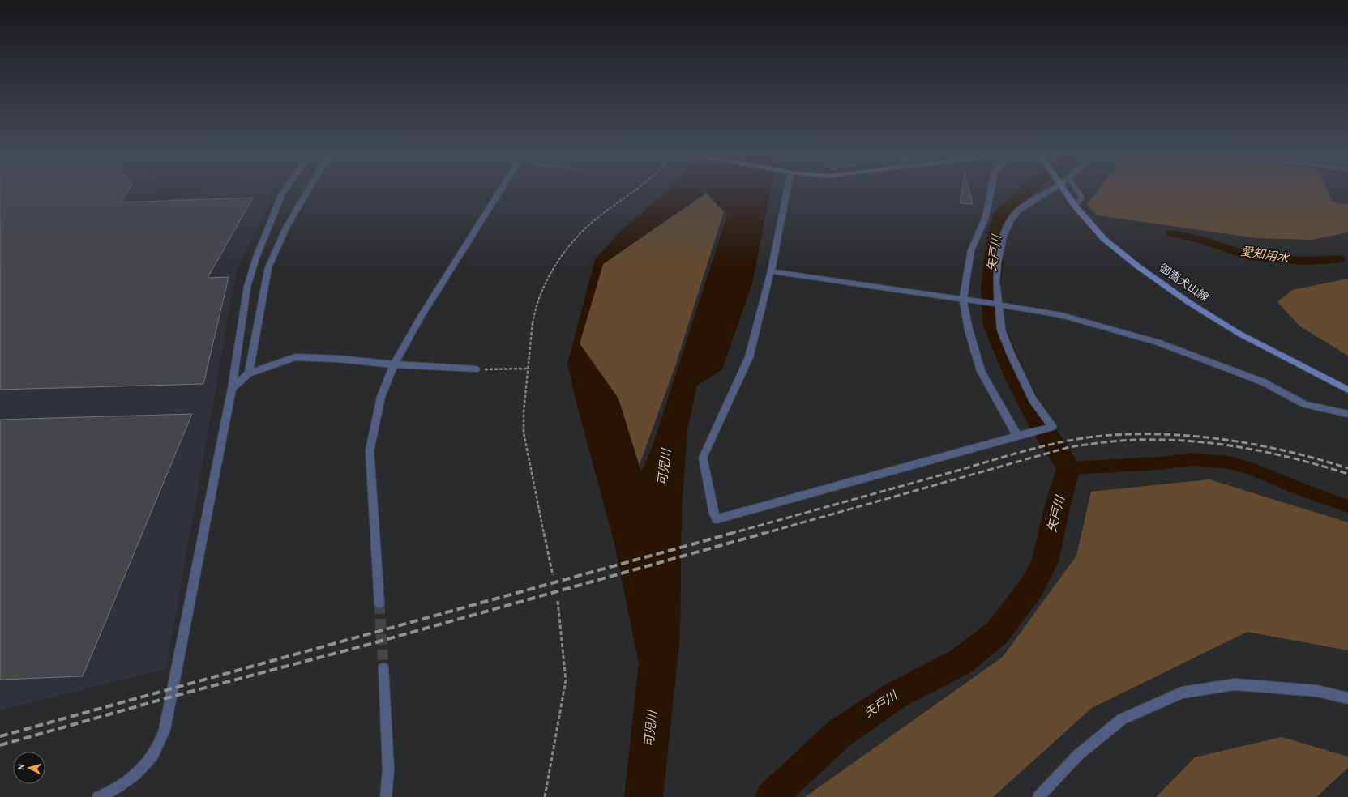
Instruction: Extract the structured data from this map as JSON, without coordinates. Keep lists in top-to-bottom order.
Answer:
{
  "streets": {
    "main road": ["御嵩犬山線"]
  },
  "water": ["矢戸川", "愛知用水", "可児川"],
  "north": "left"
}
